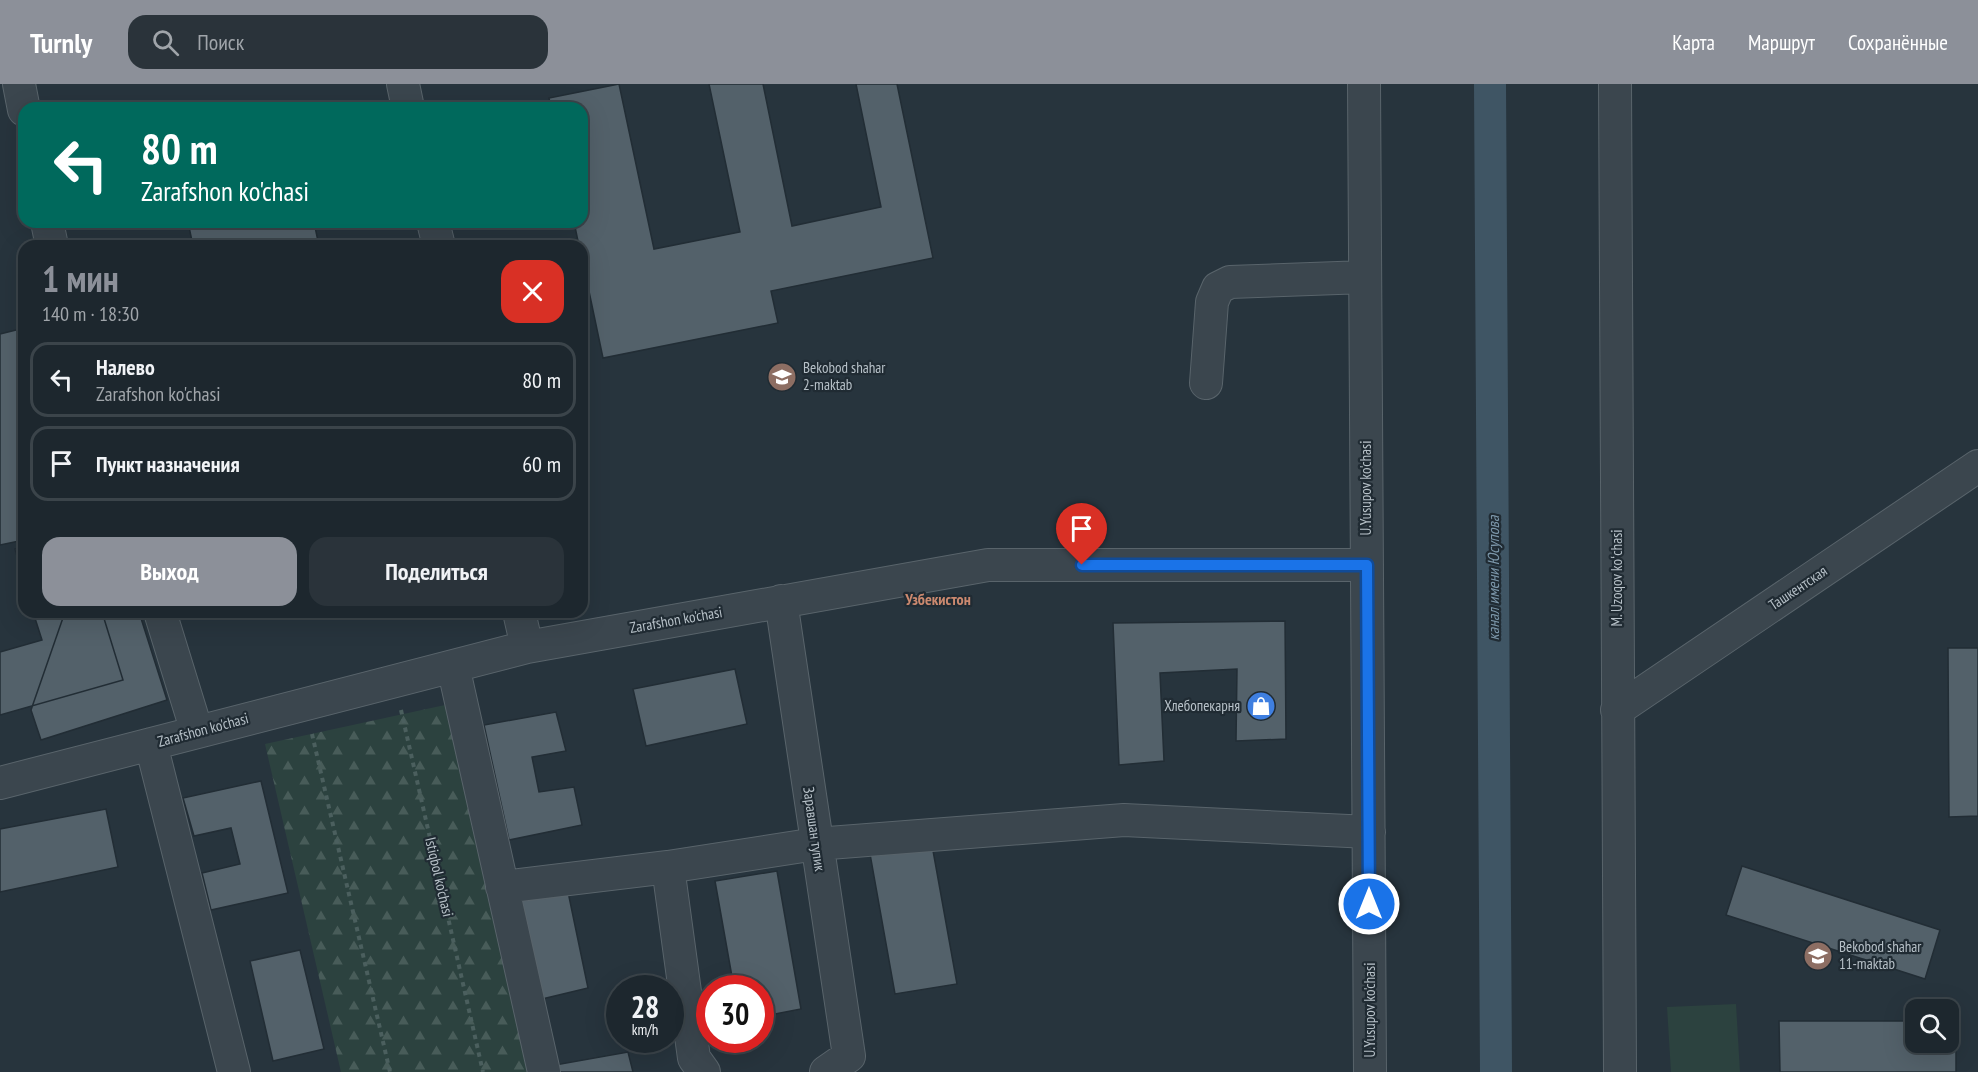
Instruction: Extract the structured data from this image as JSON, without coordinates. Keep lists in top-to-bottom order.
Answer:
{
  "streets": {
    "street": [
      "U.Yusupov ko'chasi",
      "M. Uzoqov koʻchasi",
      "Ташкентская",
      "Zarafshon ko'chasi",
      "Заравшан тупик"
    ],
    "path": ["Istiqbol ko'chasi"]
  },
  "crossings": [
    ["U.Yusupov ko'chasi", "Zarafshon ko'chasi"],
    ["M. Uzoqov koʻchasi", "Ташкентская"],
    ["Zarafshon ko'chasi", "Заравшан тупик"],
    ["Zarafshon ko'chasi", "Istiqbol ko'chasi"]
  ],
  "districts": ["Узбекистон"],
  "water": ["канал имени Юсупова"],
  "places": {
    "school or university": ["Bekobod shahar 2-maktab", "Bekobod shahar 11-maktab"],
    "shop": ["Хлебопекарня"]
  },
  "page": {
    "header": "Turnly",
    "search": "Поиск",
    "nav": ["Карта", "Маршрут", "Сохранённые"],
    "turn": ["80 m", "Zarafshon ko'chasi"],
    "heading": ["1 мин", "140 m · 18:30"],
    "list": [
      {
        "name": "Налево",
        "note": "Zarafshon ko'chasi",
        "value": "80 m"
      },
      {
        "name": "Пункт назначения",
        "value": "60 m"
      }
    ],
    "buttons": ["Выход", "Поделиться"],
    "speed": "28 km/h",
    "limit": "30"
  }
}
